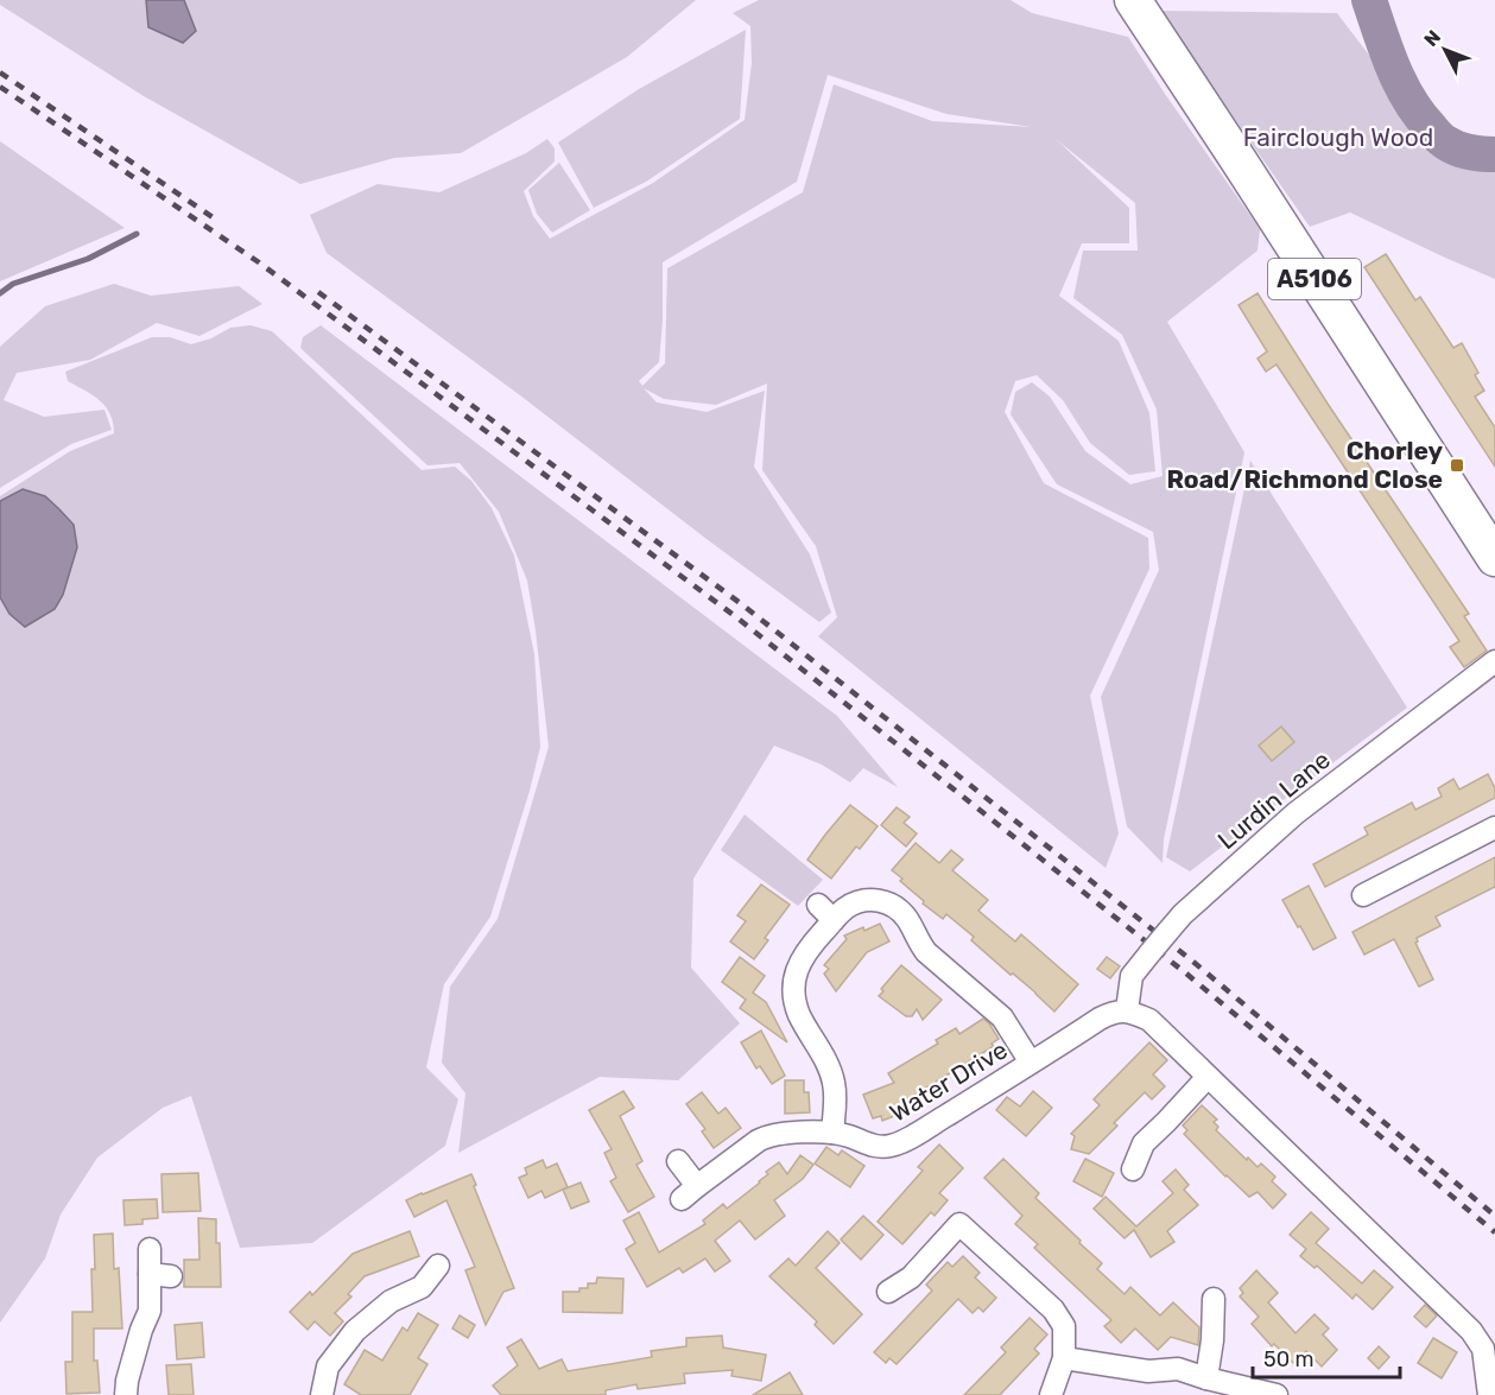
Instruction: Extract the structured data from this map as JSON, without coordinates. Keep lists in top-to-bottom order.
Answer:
{
  "streets": {
    "main road": ["A5106"],
    "street": ["Lurdin Lane", "Water Drive"]
  },
  "crossings": [
    ["Lurdin Lane", "Water Drive"]
  ],
  "parks": ["Fairclough Wood"],
  "places": {
    "transit": ["Chorley Road/Richmond Close"]
  },
  "scale_bar": "50 m",
  "north": "top left"
}
